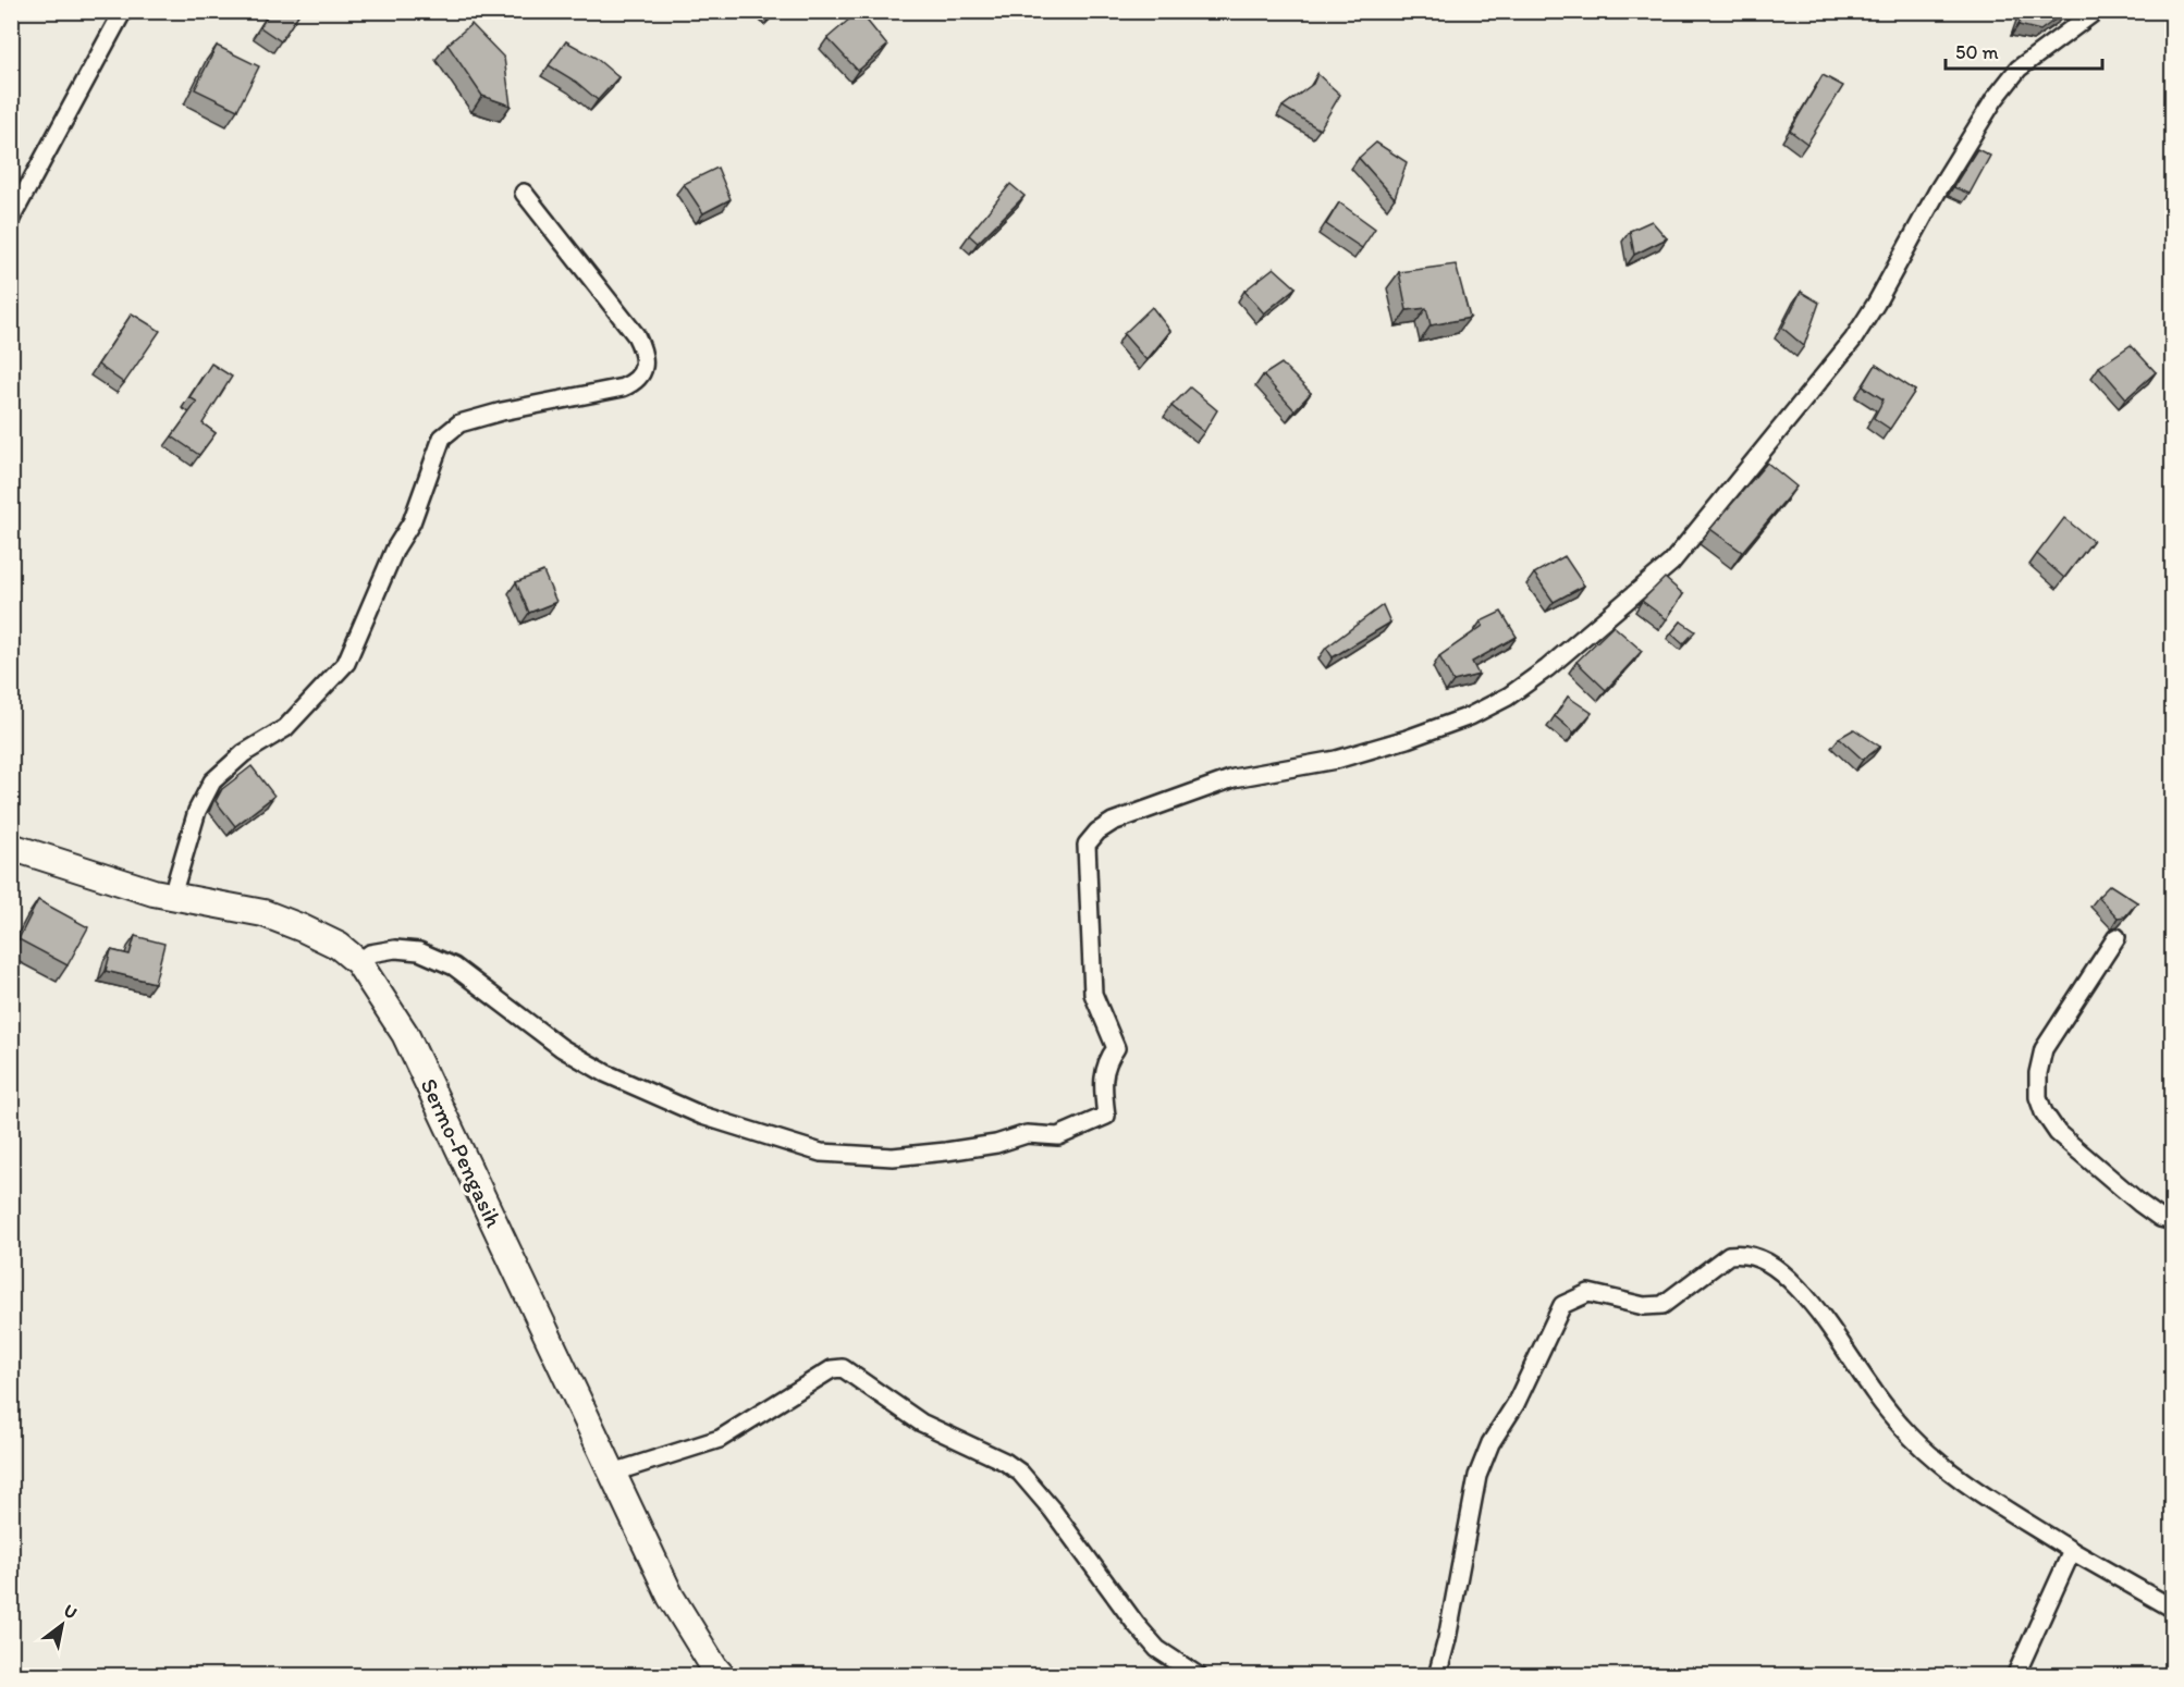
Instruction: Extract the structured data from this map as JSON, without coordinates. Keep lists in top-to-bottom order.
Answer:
{
  "streets": {
    "main road": ["Sermo-Pengasih"]
  },
  "scale_bar": "50 m",
  "north": "top right"
}
